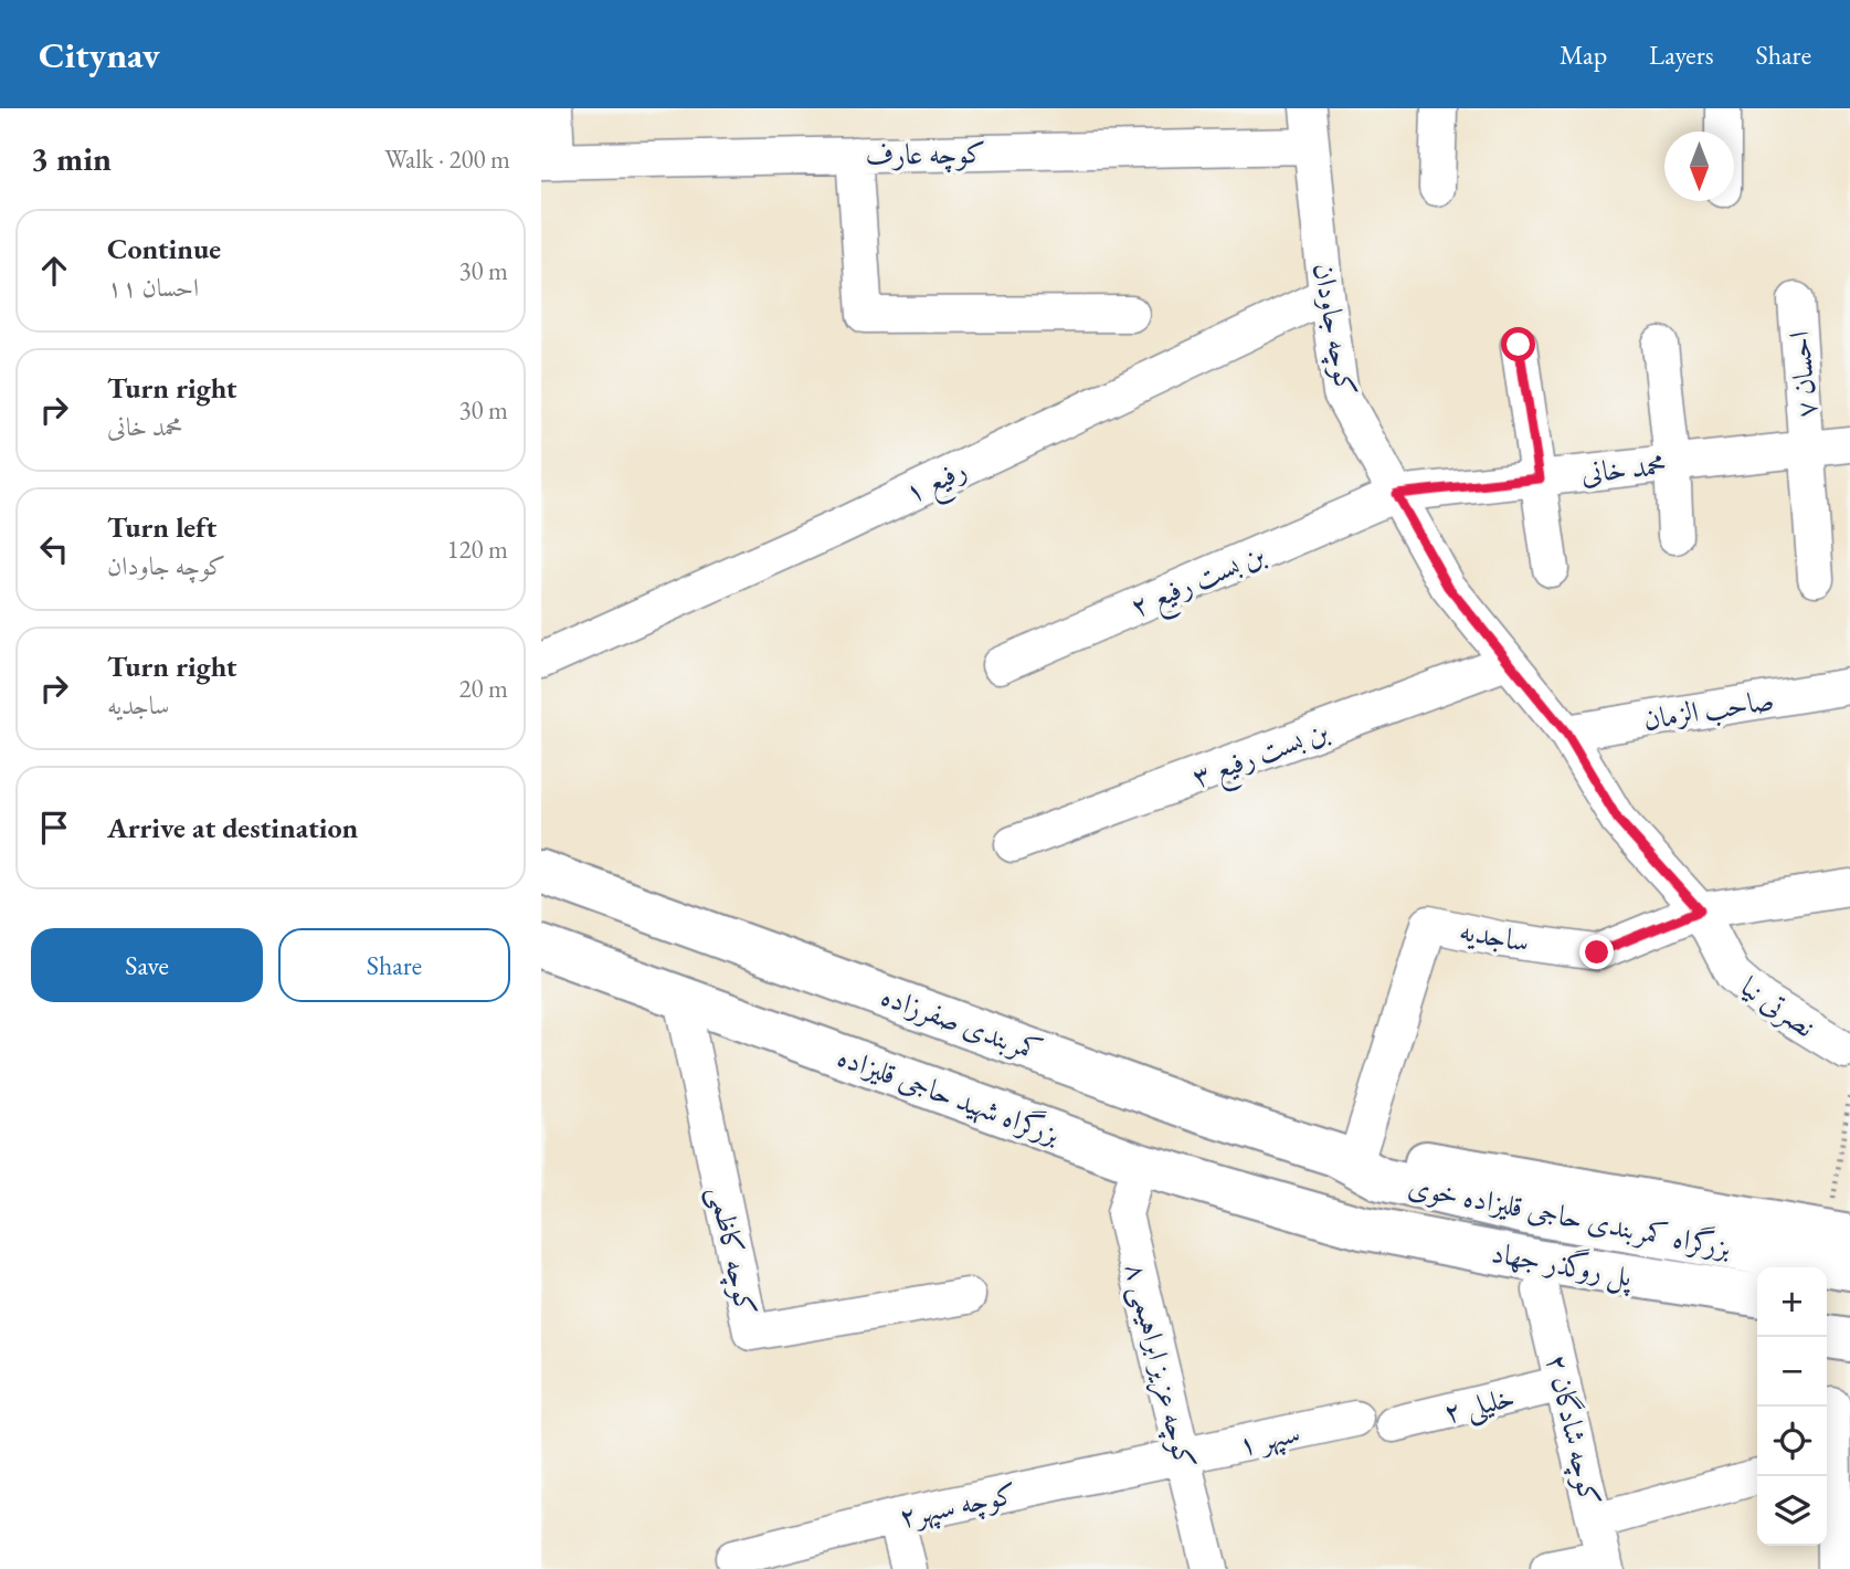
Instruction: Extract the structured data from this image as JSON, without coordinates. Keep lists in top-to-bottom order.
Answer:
{
  "streets": {
    "highway": [
      "کمربندی صفرزاده",
      "بزرگراه شهید حاجی قلیزاده",
      "بزرگراه کمربندی حاجی قلیزاده خوی",
      "پل روگذر جهاد"
    ],
    "street": [
      "کوچه عارف",
      "کوچه جاودان",
      "احسان ۷",
      "محمد خانی",
      "رفیع ۱",
      "بن بست رفیع ۲",
      "صاحب الزمان",
      "بن بست رفیع ۳",
      "ساجدیه",
      "نصرتی نیا",
      "کوچه کاظمی",
      "۸ کوچه عزیز ابراهیمی",
      "خلیلی ۲",
      "کوچه شادگان ۲",
      "سپهر ۱",
      "کوچه سپهر۲"
    ]
  },
  "crossings": [
    ["کوچه عارف", "کوچه جاودان"],
    ["کوچه جاودان", "محمد خانی"],
    ["کوچه جاودان", "رفیع ۱"],
    ["کوچه جاودان", "بن بست رفیع ۲"],
    ["کوچه جاودان", "صاحب الزمان"],
    ["کوچه جاودان", "بن بست رفیع ۳"],
    ["کوچه جاودان", "ساجدیه"],
    ["کوچه جاودان", "نصرتی نیا"],
    ["احسان ۷", "محمد خانی"],
    ["محمد خانی", "بن بست رفیع ۲"],
    ["ساجدیه", "نصرتی نیا"],
    ["ساجدیه", "کمربندی صفرزاده"],
    ["ساجدیه", "بزرگراه کمربندی حاجی قلیزاده خوی"],
    ["کمربندی صفرزاده", "بزرگراه کمربندی حاجی قلیزاده خوی"],
    ["بزرگراه شهید حاجی قلیزاده", "کوچه کاظمی"],
    ["بزرگراه شهید حاجی قلیزاده", "پل روگذر جهاد"],
    ["بزرگراه شهید حاجی قلیزاده", "۸ کوچه عزیز ابراهیمی"],
    ["۸ کوچه عزیز ابراهیمی", "سپهر ۱"],
    ["۸ کوچه عزیز ابراهیمی", "کوچه سپهر۲"],
    ["خلیلی ۲", "کوچه شادگان ۲"],
    ["سپهر ۱", "کوچه سپهر۲"]
  ],
  "north": "bottom",
  "page": {
    "header": "Citynav",
    "nav": ["Map", "Layers", "Share"],
    "heading": ["3 min", "Walk · 200 m"],
    "list": [
      ["Continue", "احسان ۱۱", "30 m"],
      ["Turn right", "محمد خانی", "30 m"],
      ["Turn left", "کوچه جاودان", "120 m"],
      ["Turn right", "ساجدیه", "20 m"],
      "Arrive at destination"
    ],
    "buttons": ["Save", "Share"],
    "map_buttons": ["+", "−"]
  }
}
